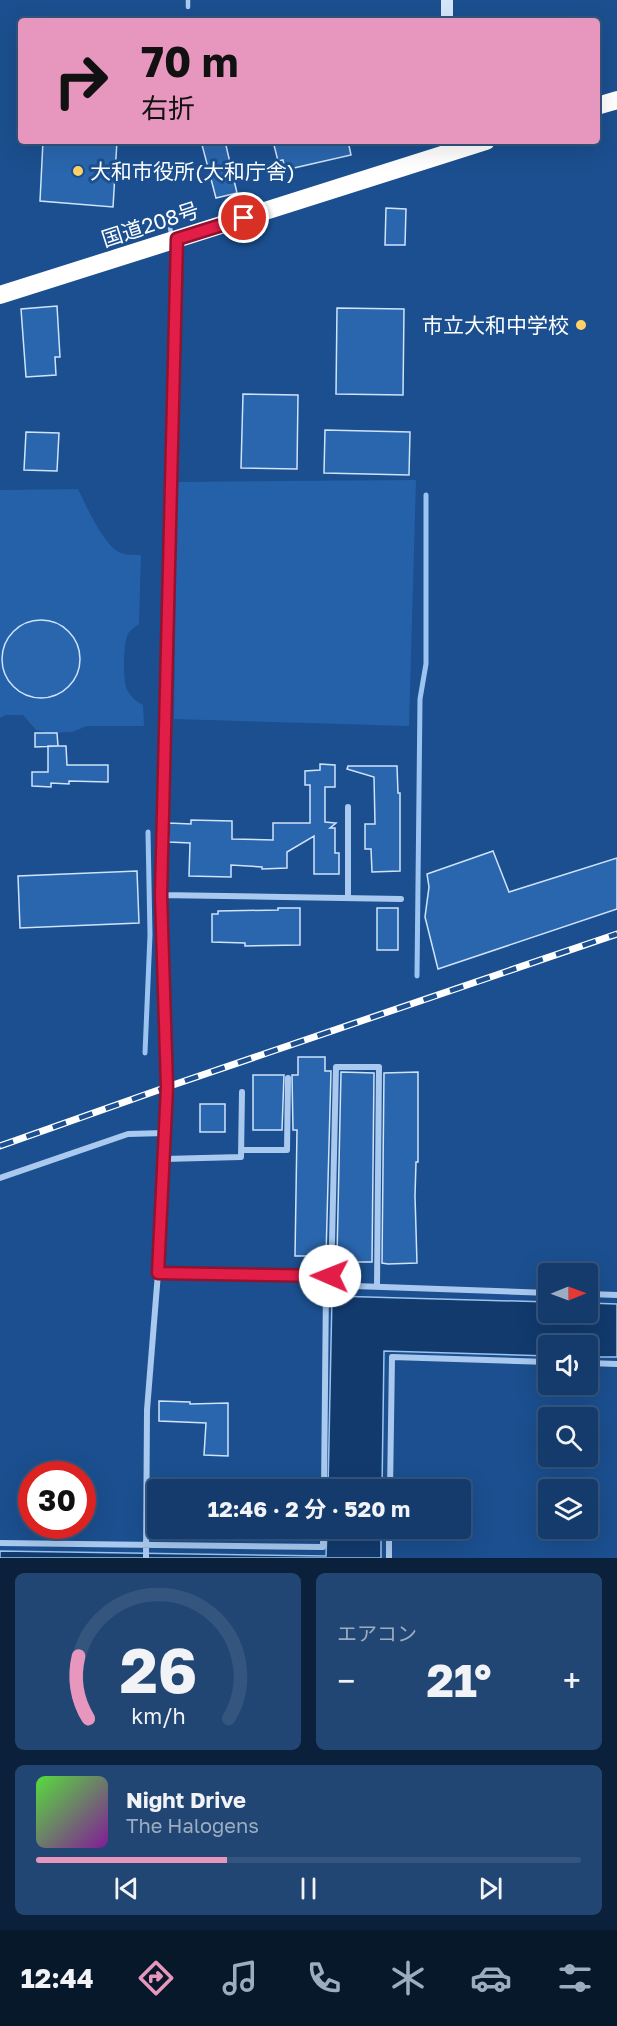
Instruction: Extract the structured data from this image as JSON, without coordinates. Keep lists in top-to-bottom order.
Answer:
{
  "streets": {
    "highway": ["国道208号"]
  },
  "places": ["大和市役所(大和庁舎)", "市立大和中学校"],
  "north": "right",
  "page": {
    "turn": ["70 m", "右折"],
    "limit": "30",
    "trip": "12:46 · 2 分 · 520 m",
    "tile": "エアコン",
    "heat": ["−", "21°", "+"],
    "song": ["Night Drive", "The Halogens"],
    "tabs": "12:44",
    "gauge": ["26", "km/h"]
  }
}
